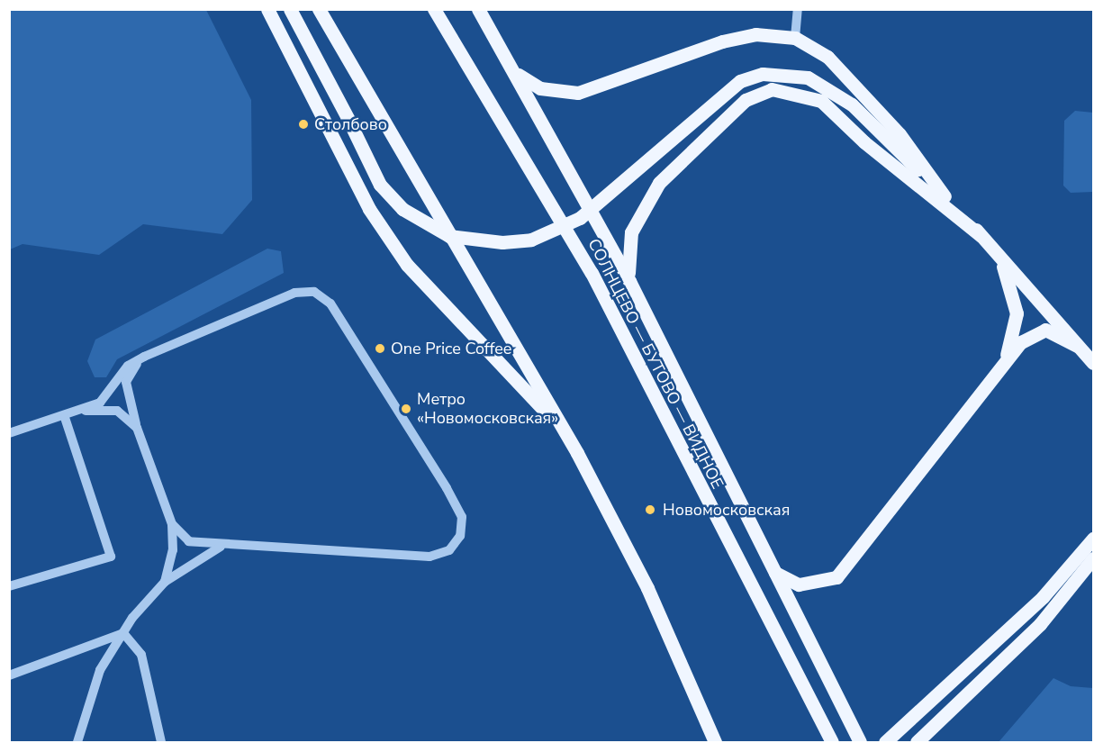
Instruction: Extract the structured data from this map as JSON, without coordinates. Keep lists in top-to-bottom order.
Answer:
{
  "streets": {
    "main road": ["СОЛНЦЕВО — БУТОВО — ВИДНОЕ"]
  },
  "places": [
    "Столбово",
    "One Price Coffee",
    "Метро «Новомосковская»",
    "Новомосковская"
  ]
}
